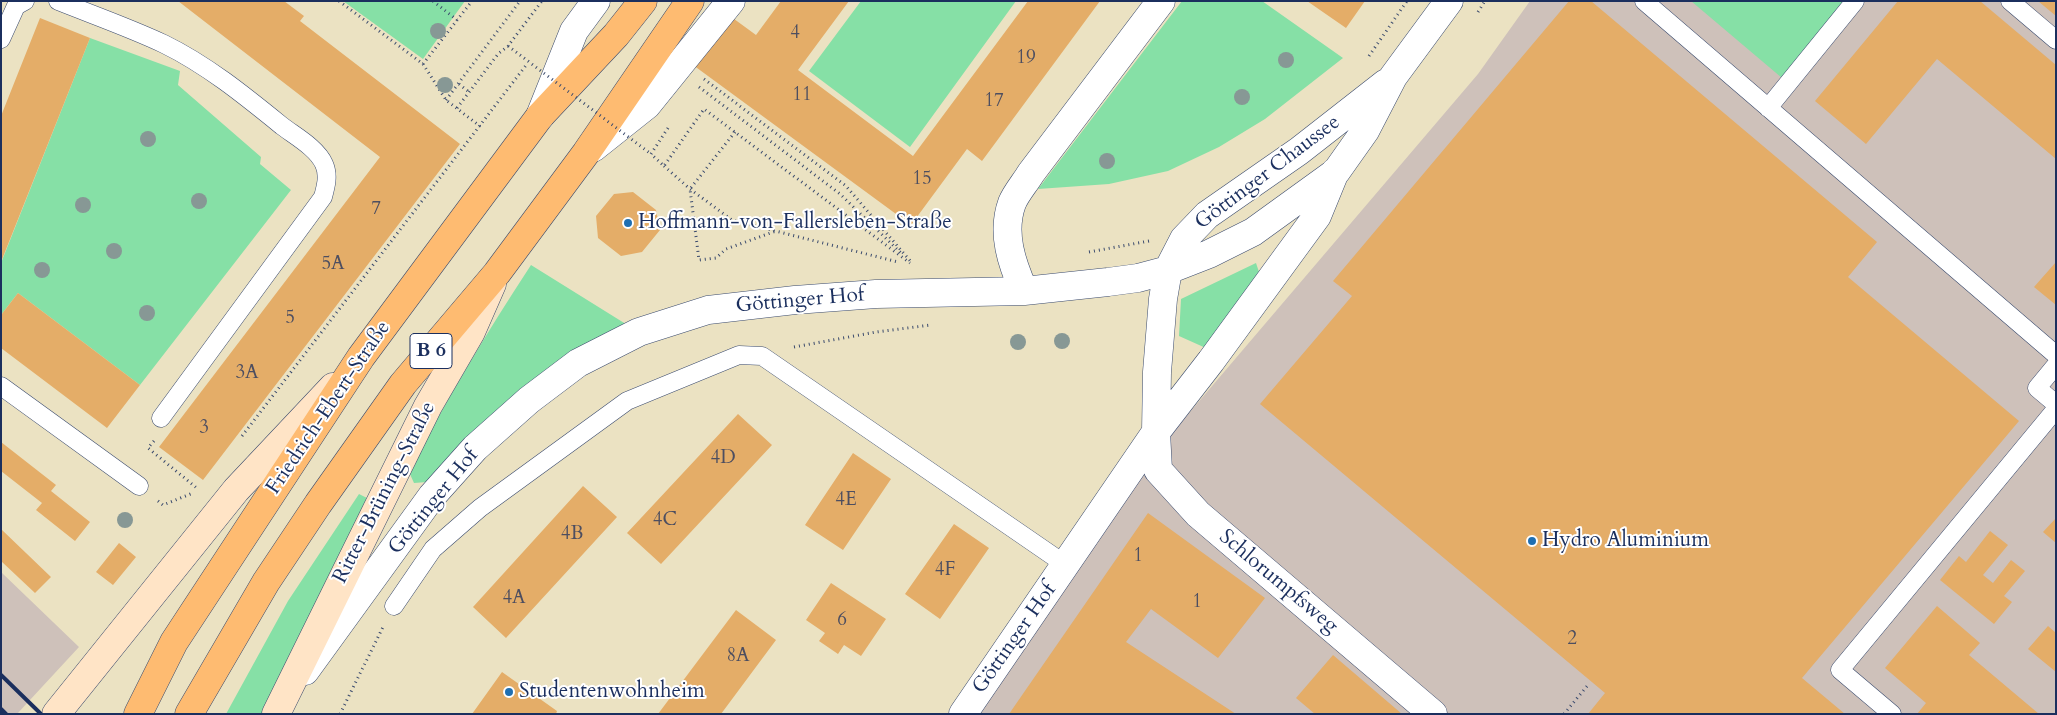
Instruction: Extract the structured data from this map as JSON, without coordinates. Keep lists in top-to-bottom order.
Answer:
{
  "streets": {
    "main road": ["B 6", "Friedrich-Ebert-Straße", "Ritter-Brüning-Straße"],
    "street": ["Göttinger Chaussee", "Göttinger Hof", "Schlorumpfsweg"]
  },
  "crossings": [
    ["Göttinger Chaussee", "Göttinger Hof"],
    ["Göttinger Chaussee", "Schlorumpfsweg"],
    ["Göttinger Hof", "Ritter-Brüning-Straße"],
    ["Göttinger Hof", "Schlorumpfsweg"],
    ["B 6", "Ritter-Brüning-Straße"]
  ],
  "places": ["Hoffmann-von-Fallersleben-Straße", "Hydro Aluminium", "Studentenwohnheim"],
  "house_numbers": [
    "4",
    "19",
    "11",
    "17",
    "15",
    "7",
    "5A",
    "5",
    "3A",
    "3",
    "4D",
    "4E",
    "4C",
    "4B",
    "1",
    "4F",
    "4A",
    "1",
    "6",
    "2",
    "8A"
  ]
}
